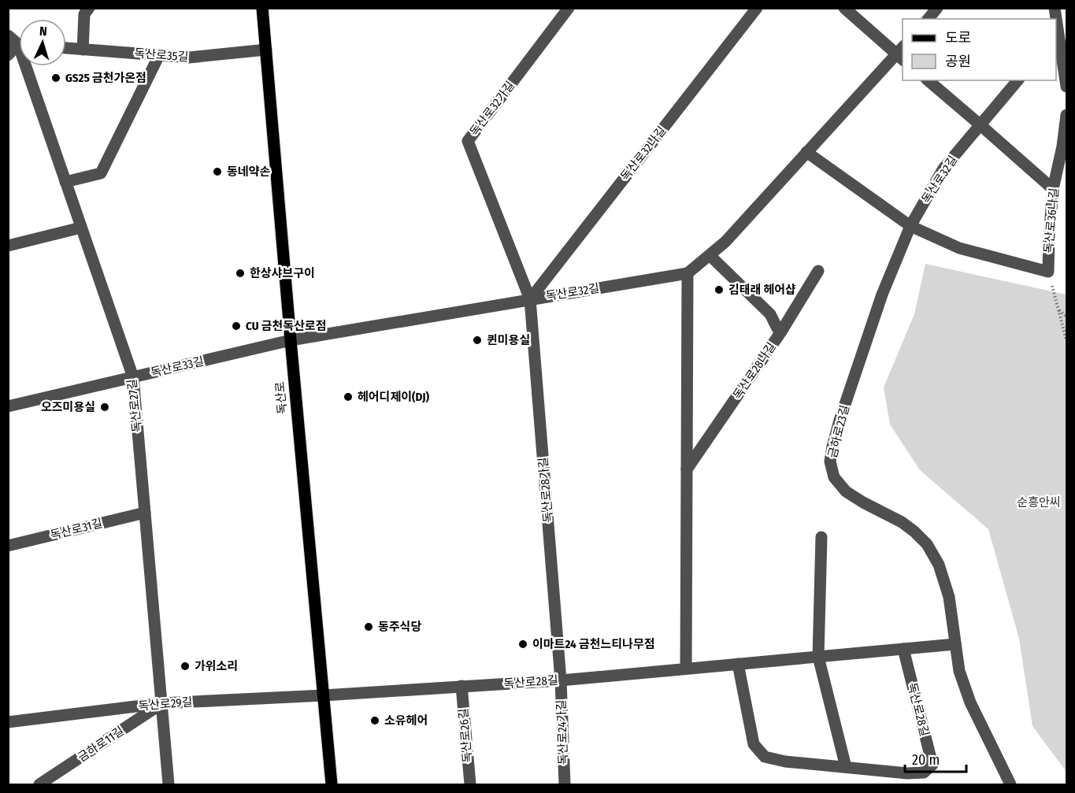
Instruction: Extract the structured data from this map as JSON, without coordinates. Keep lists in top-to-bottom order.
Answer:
{
  "streets": {
    "main road": ["독산로"],
    "street": [
      "독산로35길",
      "독산로32가길",
      "독산로32나길",
      "독산로32길",
      "독산로36나길",
      "독산로33길",
      "독산로28나길",
      "독산로27길",
      "금하로23길",
      "독산로28가길",
      "독산로31길",
      "독산로28길",
      "독산로29길",
      "독산로24가길",
      "독산로26길",
      "금하로11길"
    ]
  },
  "crossings": [
    ["독산로35길", "독산로"],
    ["독산로32가길", "독산로32나길"],
    ["독산로32가길", "독산로32길"],
    ["독산로32가길", "독산로28가길"],
    ["독산로32나길", "독산로32길"],
    ["독산로32나길", "독산로28가길"],
    ["독산로32길", "독산로33길"],
    ["독산로32길", "독산로"],
    ["독산로32길", "금하로23길"],
    ["독산로32길", "독산로28가길"],
    ["독산로33길", "독산로"],
    ["독산로33길", "독산로27길"],
    ["독산로", "독산로28길"],
    ["독산로", "독산로29길"],
    ["독산로27길", "독산로31길"],
    ["독산로27길", "독산로29길"],
    ["독산로27길", "금하로11길"],
    ["금하로23길", "독산로28길"],
    ["독산로28가길", "독산로28길"],
    ["독산로28가길", "독산로24가길"],
    ["독산로28길", "독산로29길"],
    ["독산로28길", "독산로24가길"],
    ["독산로28길", "독산로26길"],
    ["독산로29길", "금하로11길"]
  ],
  "parks": ["순흥안씨"],
  "places": [
    "GS25 금천가온점",
    "동네약손",
    "한상샤브구이",
    "김태래 헤어샵",
    "CU 금천독산로점",
    "퀸미용실",
    "헤어디제이(DJ)",
    "오즈미용실",
    "동주식당",
    "이마트24 금천느티나무점",
    "가위소리",
    "소유헤어"
  ],
  "legend": ["도로", "공원"],
  "scale_bar": "20 m",
  "north": "top"
}
